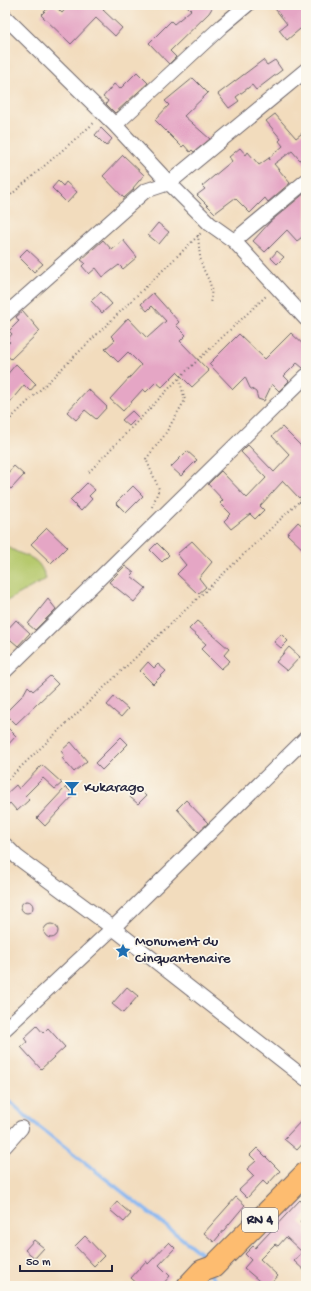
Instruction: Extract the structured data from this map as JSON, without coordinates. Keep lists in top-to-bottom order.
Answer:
{
  "streets": {
    "main road": ["RN 4"]
  },
  "places": {
    "bar": ["Kukarago"],
    "place": ["Monument du Cinquantenaire"]
  },
  "scale_bar": "50 m"
}
